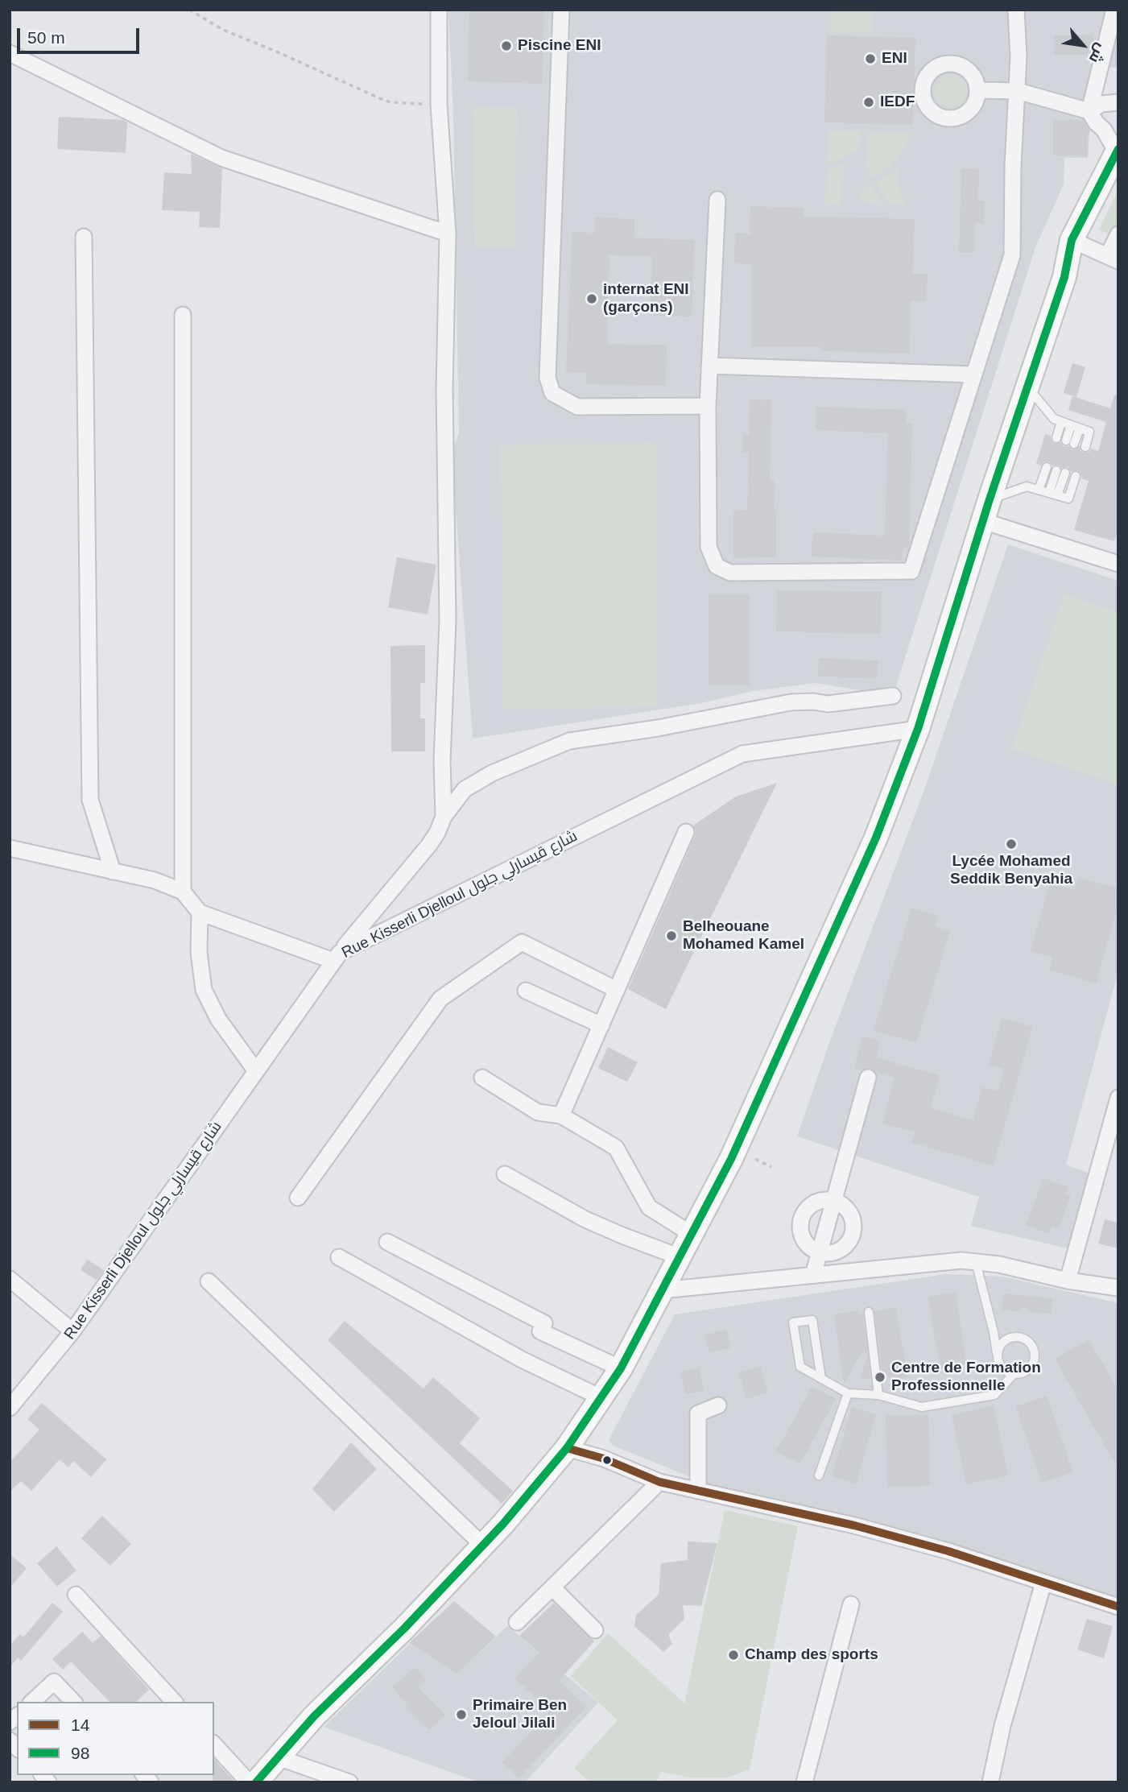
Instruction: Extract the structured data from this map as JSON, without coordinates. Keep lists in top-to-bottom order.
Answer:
{
  "streets": {
    "street": ["Rue Kisserli Djelloul شارع قيسارلي جلول"]
  },
  "places": [
    "Piscine ENI",
    "ENI",
    "IEDF",
    "internat ENI (garçons)",
    "Lycée Mohamed Seddik Benyahia",
    "Belheouane Mohamed Kamel",
    "Centre de Formation Professionnelle",
    "Champ des sports",
    "Primaire Ben Jeloul Jilali"
  ],
  "lines": ["transit line 98", "transit line 14"],
  "legend": ["14", "98"],
  "scale_bar": "50 m",
  "north": "bottom right"
}
